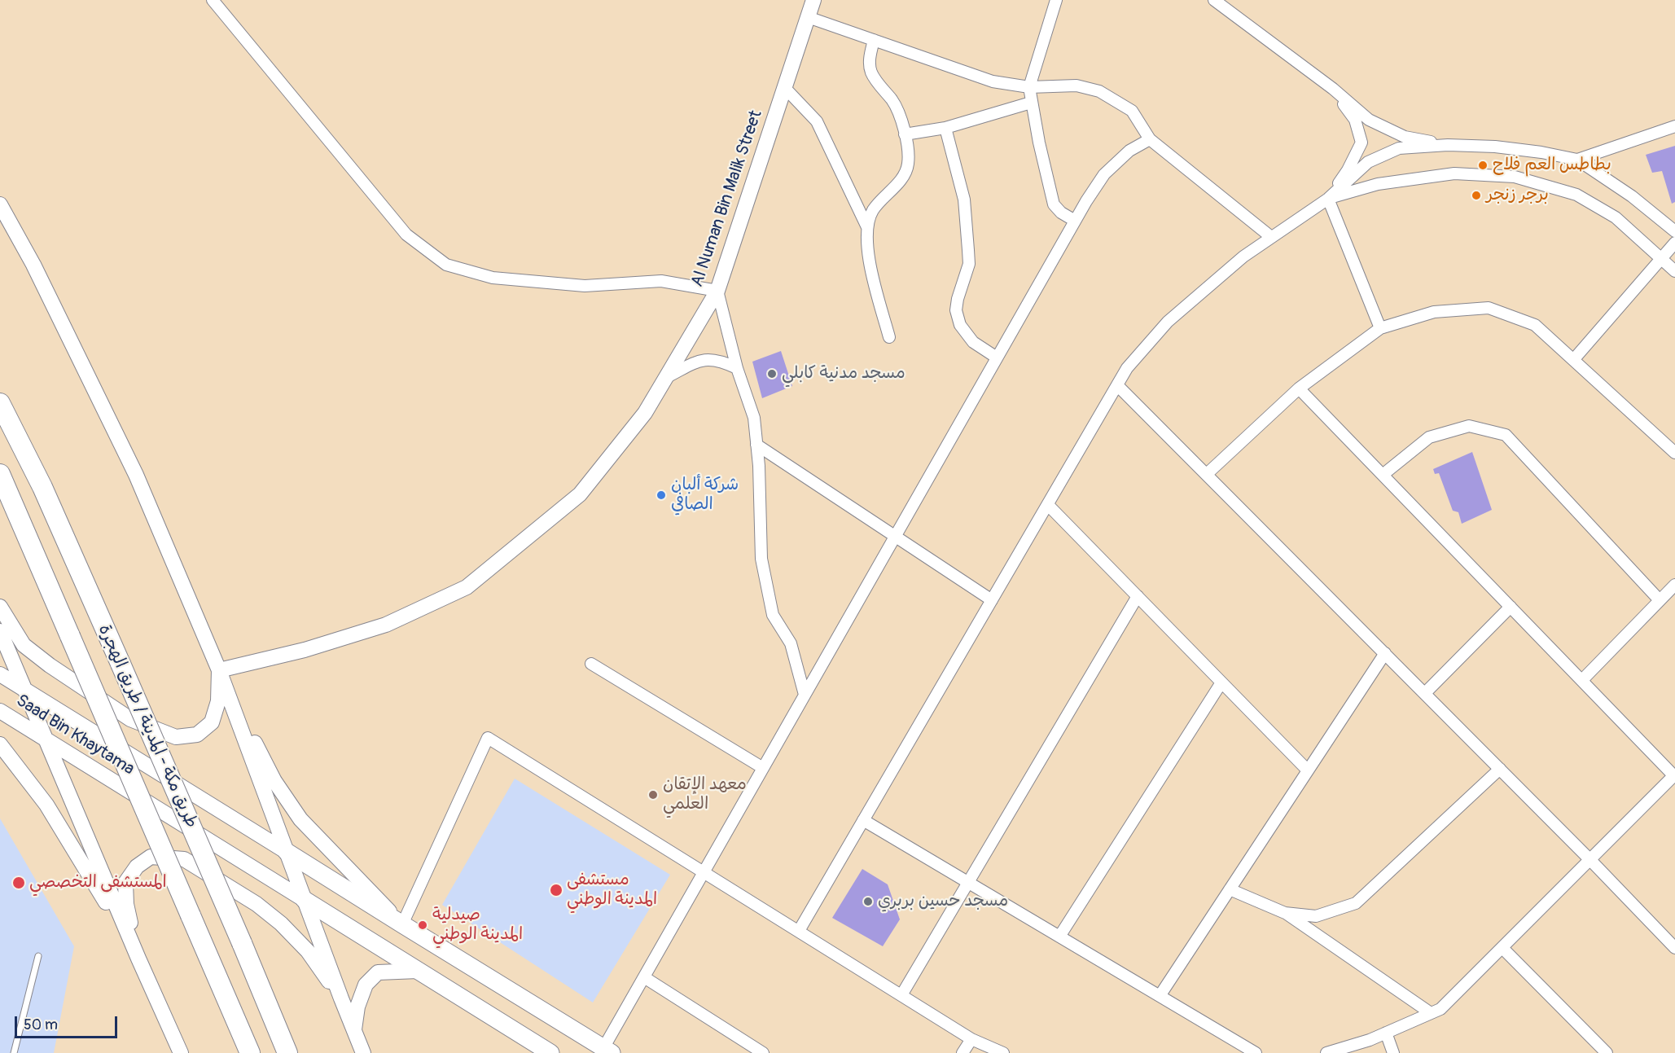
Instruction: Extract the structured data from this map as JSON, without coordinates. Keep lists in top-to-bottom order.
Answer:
{
  "streets": {
    "highway": ["طريق مكة - المدينة / طريق الهجرة"],
    "main road": ["Al Numan Bin Malik Street", "Saad Bin Khaytama"]
  },
  "places": [
    "بطاطس العم فلاح",
    "برجر زنجر",
    "مسجد مدنية كابلي",
    "شركة ألبان الصافي",
    "معهد الإتقان العلمي",
    "المستشفى التخصصي",
    "مستشفى المدينة الوطني",
    "مسجد حسين بربري",
    "صيدلية المدينة الوطني"
  ],
  "scale_bar": "50 m"
}
